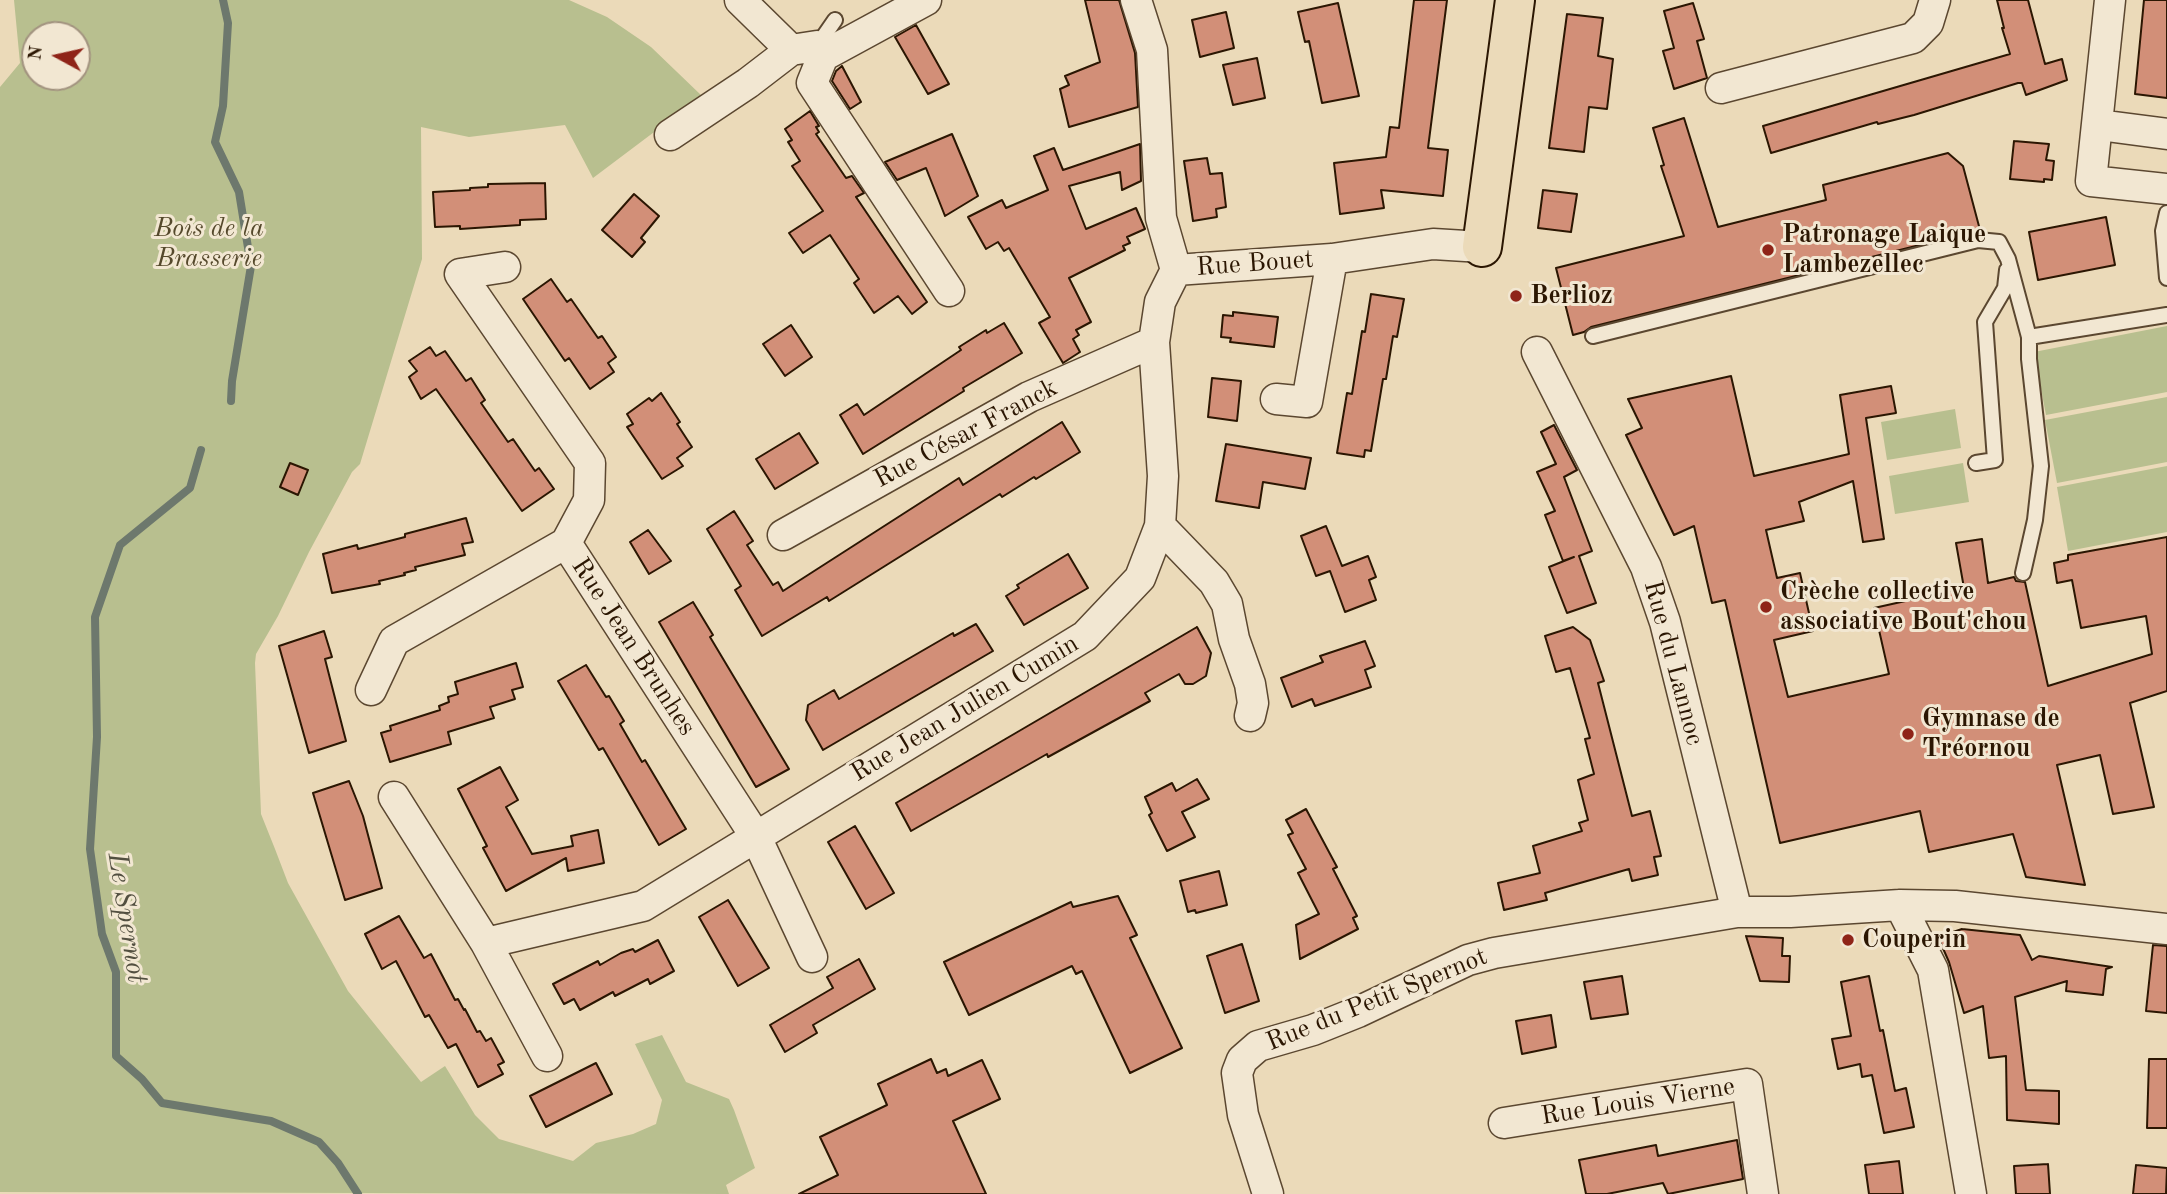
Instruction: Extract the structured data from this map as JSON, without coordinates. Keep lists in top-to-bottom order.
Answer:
{
  "streets": {
    "street": [
      "Rue Bouet",
      "Rue César Franck",
      "Rue Jean Brunhes",
      "Rue du Lannoc",
      "Rue Jean Julien Cumin",
      "Rue du Petit Spernot",
      "Rue Louis Vierne"
    ]
  },
  "crossings": [
    ["Rue Bouet", "Rue Jean Julien Cumin"],
    ["Rue César Franck", "Rue Jean Julien Cumin"],
    ["Rue Jean Brunhes", "Rue Jean Julien Cumin"],
    ["Rue du Lannoc", "Rue du Petit Spernot"]
  ],
  "water": ["Le Spernot"],
  "parks": ["Bois de la Brasserie"],
  "places": [
    "Patronage Laique Lambezellec",
    "Berlioz",
    "Crèche collective associative Bout'chou",
    "Gymnase de Tréornou",
    "Couperin"
  ],
  "north": "left"
}
